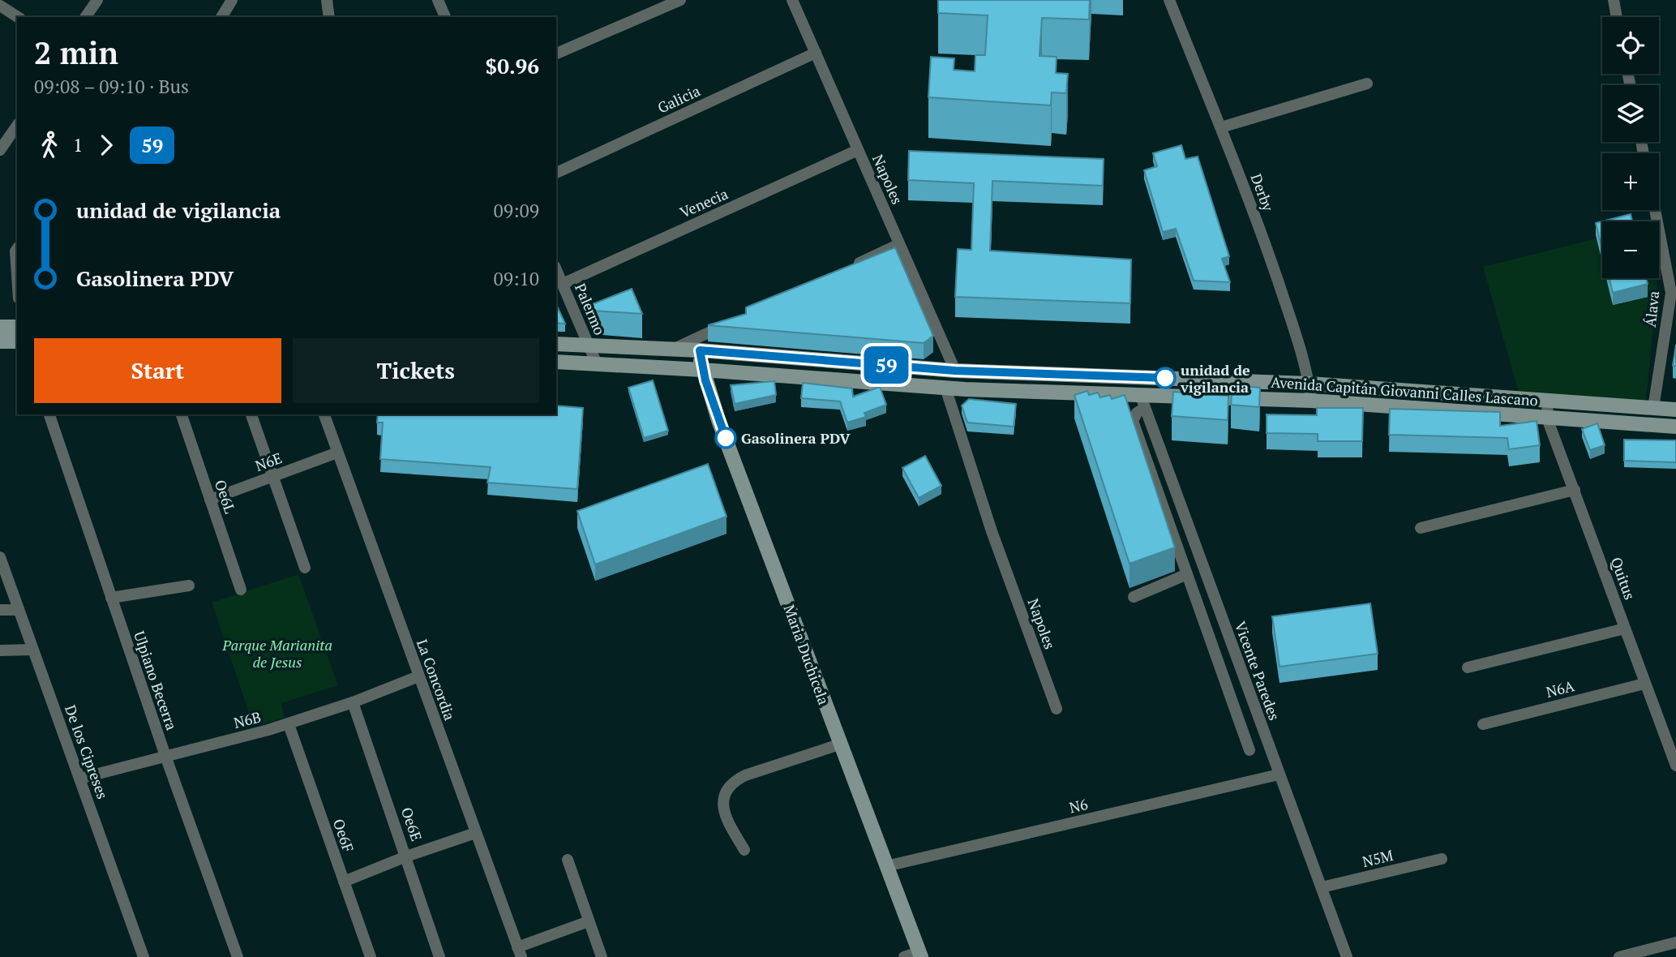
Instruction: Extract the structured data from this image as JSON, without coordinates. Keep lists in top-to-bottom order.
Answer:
{
  "streets": {
    "main road": ["Avenida Capitán Giovanni Calles Lascano", "Maria Duchicela"],
    "street": [
      "Galicia",
      "Napoles",
      "Derby",
      "Venecia",
      "Palermo",
      "Álava",
      "N6E",
      "Oe6L",
      "Quitus",
      "Vicente Paredes",
      "La Concordia",
      "Ulpiano Becerra",
      "N6A",
      "N6B",
      "De los Cipreses",
      "N6",
      "Oe6E",
      "Oe6F",
      "N5M"
    ]
  },
  "crossings": [
    ["Galicia", "Napoles"],
    ["Napoles", "Venecia"],
    ["Napoles", "Avenida Capitán Giovanni Calles Lascano"],
    ["Derby", "Avenida Capitán Giovanni Calles Lascano"],
    ["Venecia", "Palermo"],
    ["Palermo", "Avenida Capitán Giovanni Calles Lascano"],
    ["Álava", "Avenida Capitán Giovanni Calles Lascano"],
    ["Avenida Capitán Giovanni Calles Lascano", "Quitus"],
    ["Avenida Capitán Giovanni Calles Lascano", "Maria Duchicela"],
    ["Avenida Capitán Giovanni Calles Lascano", "Vicente Paredes"],
    ["N6E", "Oe6L"],
    ["N6E", "La Concordia"],
    ["Quitus", "N6A"],
    ["Maria Duchicela", "N6"],
    ["Vicente Paredes", "N6"],
    ["Vicente Paredes", "N5M"],
    ["La Concordia", "N6B"],
    ["Ulpiano Becerra", "N6B"],
    ["N6B", "De los Cipreses"],
    ["N6B", "Oe6E"],
    ["N6B", "Oe6F"]
  ],
  "parks": ["Parque Marianita de Jesus"],
  "places": ["unidad de vigilancia", "Gasolinera PDV"],
  "lines": ["bus line 59"],
  "page": {
    "on_map": "59",
    "map_buttons": ["+", "−"],
    "heading": ["2 min", "09:08 – 09:10 · Bus", "$0.96"],
    "legs": ["1", "59"],
    "list": [
      {
        "name": "unidad de vigilancia",
        "value": "09:09"
      },
      {
        "name": "Gasolinera PDV",
        "value": "09:10"
      }
    ],
    "buttons": ["Start", "Tickets"]
  }
}
